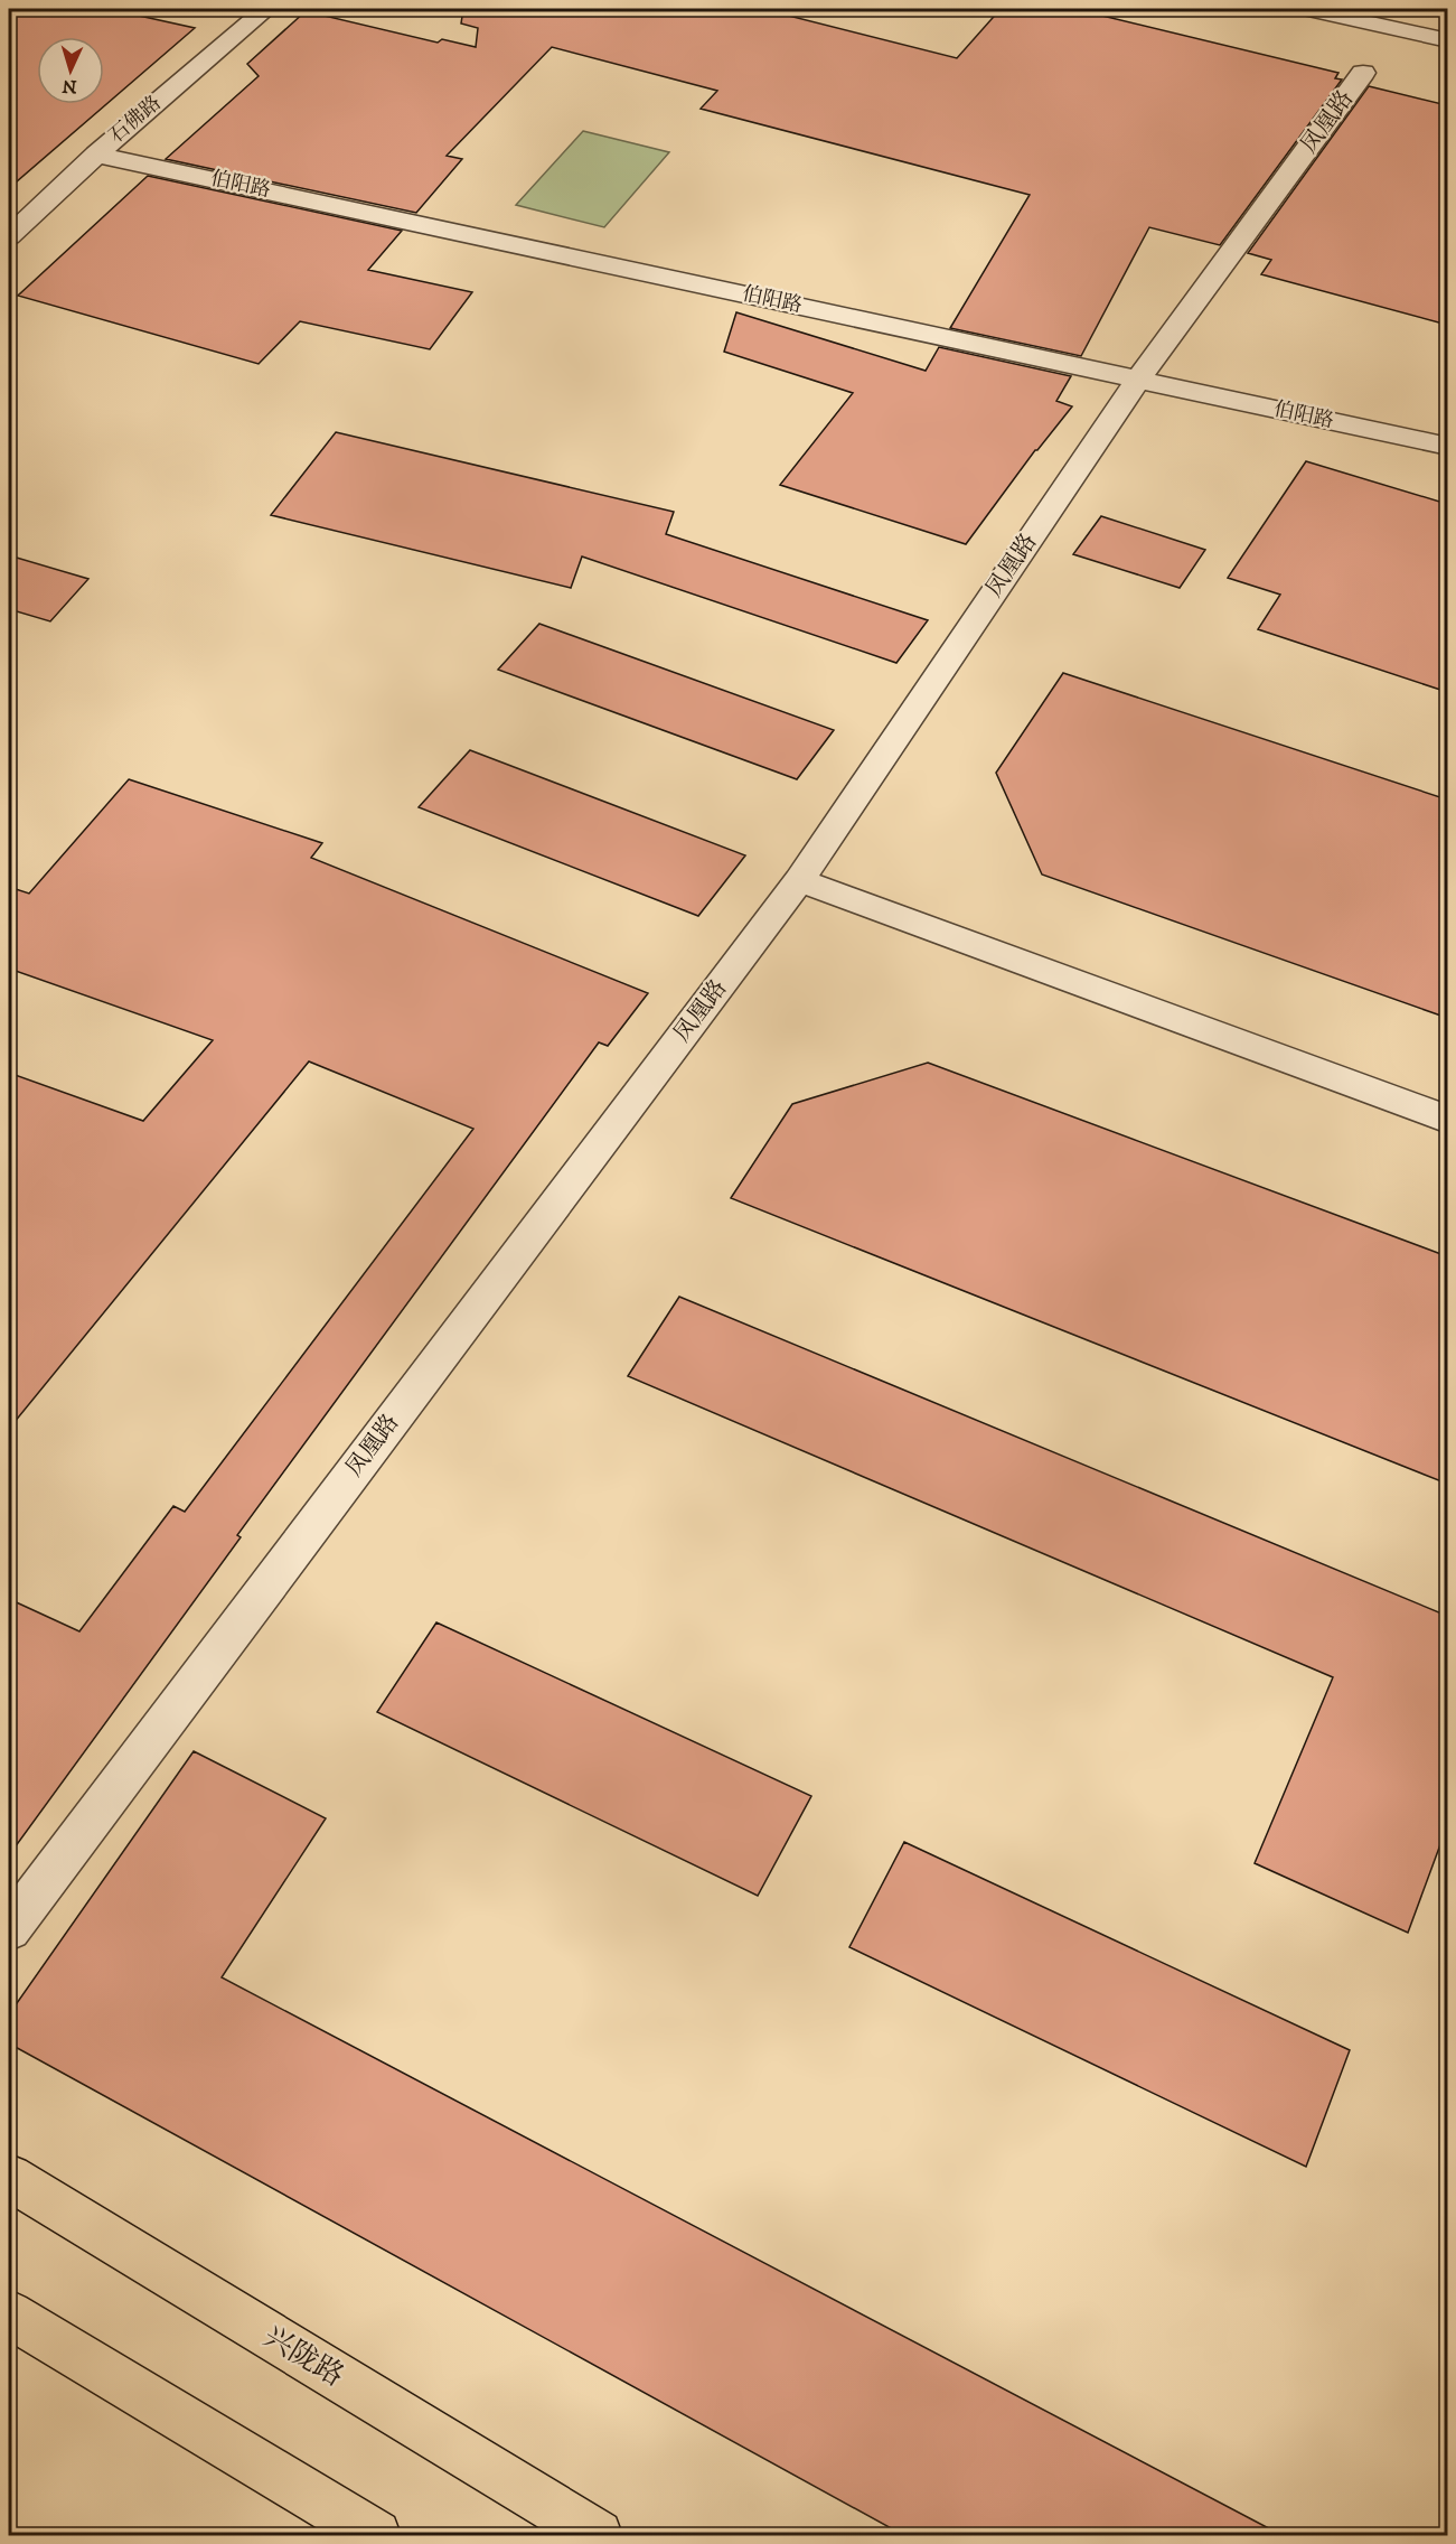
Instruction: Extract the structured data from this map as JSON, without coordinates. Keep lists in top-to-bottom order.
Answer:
{
  "streets": {
    "highway": ["兴陇路"],
    "street": ["石佛路", "凤凰路", "伯阳路"]
  },
  "crossings": [
    ["石佛路", "伯阳路"],
    ["凤凰路", "伯阳路"]
  ],
  "north": "bottom"
}
